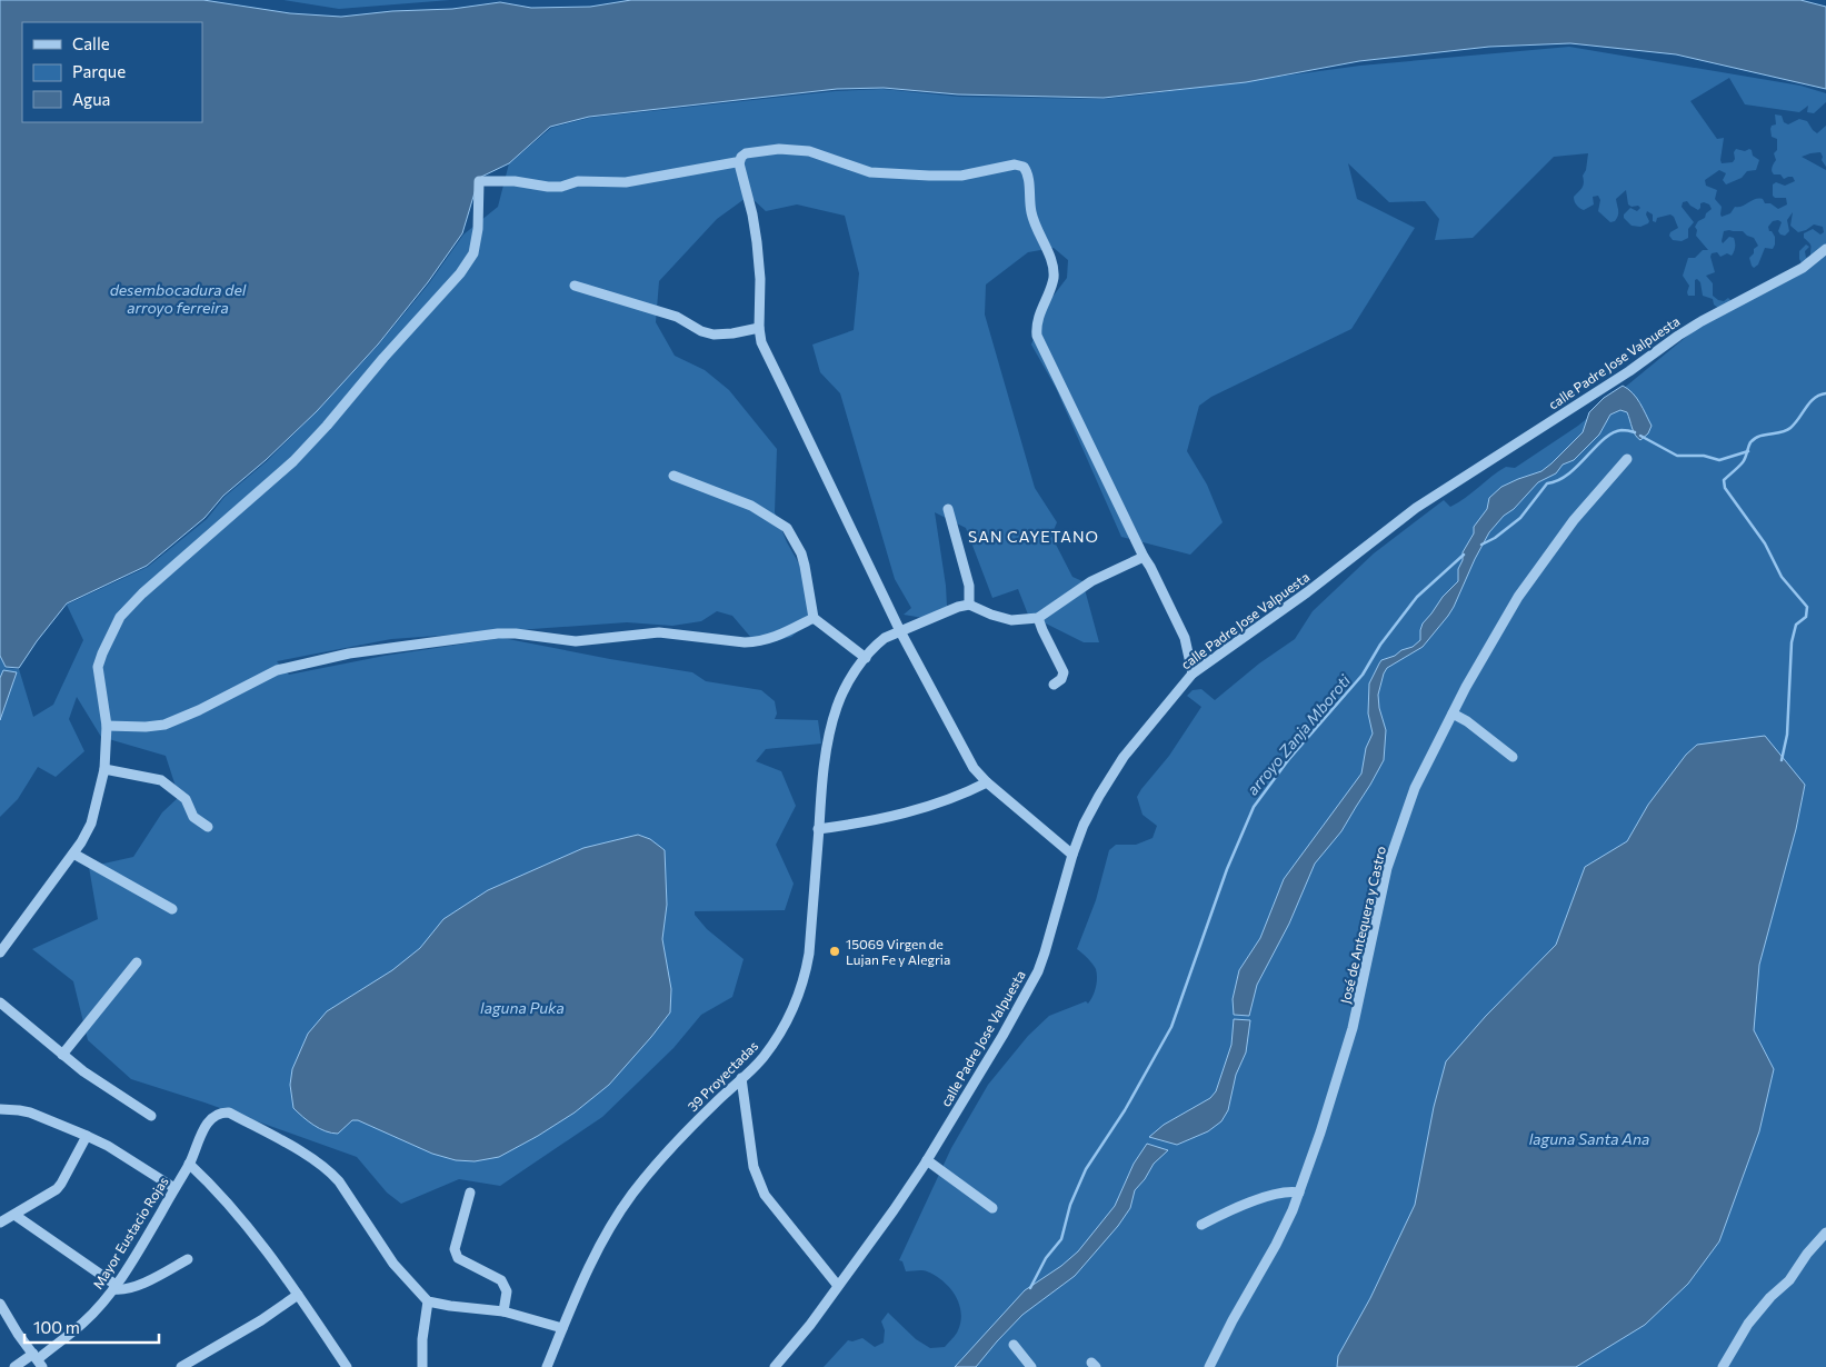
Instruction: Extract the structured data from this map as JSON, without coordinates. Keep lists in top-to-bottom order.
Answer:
{
  "streets": {
    "street": [
      "calle Padre Jose Valpuesta",
      "José de Antequera y Castro",
      "39 Proyectadas",
      "Mayor Eustacio Rojas"
    ]
  },
  "districts": ["SAN CAYETANO"],
  "water": [
    "desembocadura del arroyo ferreira",
    "arroyo Zanja Mboroti",
    "laguna Puka",
    "laguna Santa Ana"
  ],
  "places": ["15069 Virgen de Lujan Fe y Alegria"],
  "legend": ["Calle", "Parque", "Agua"],
  "scale_bar": "100 m"
}
